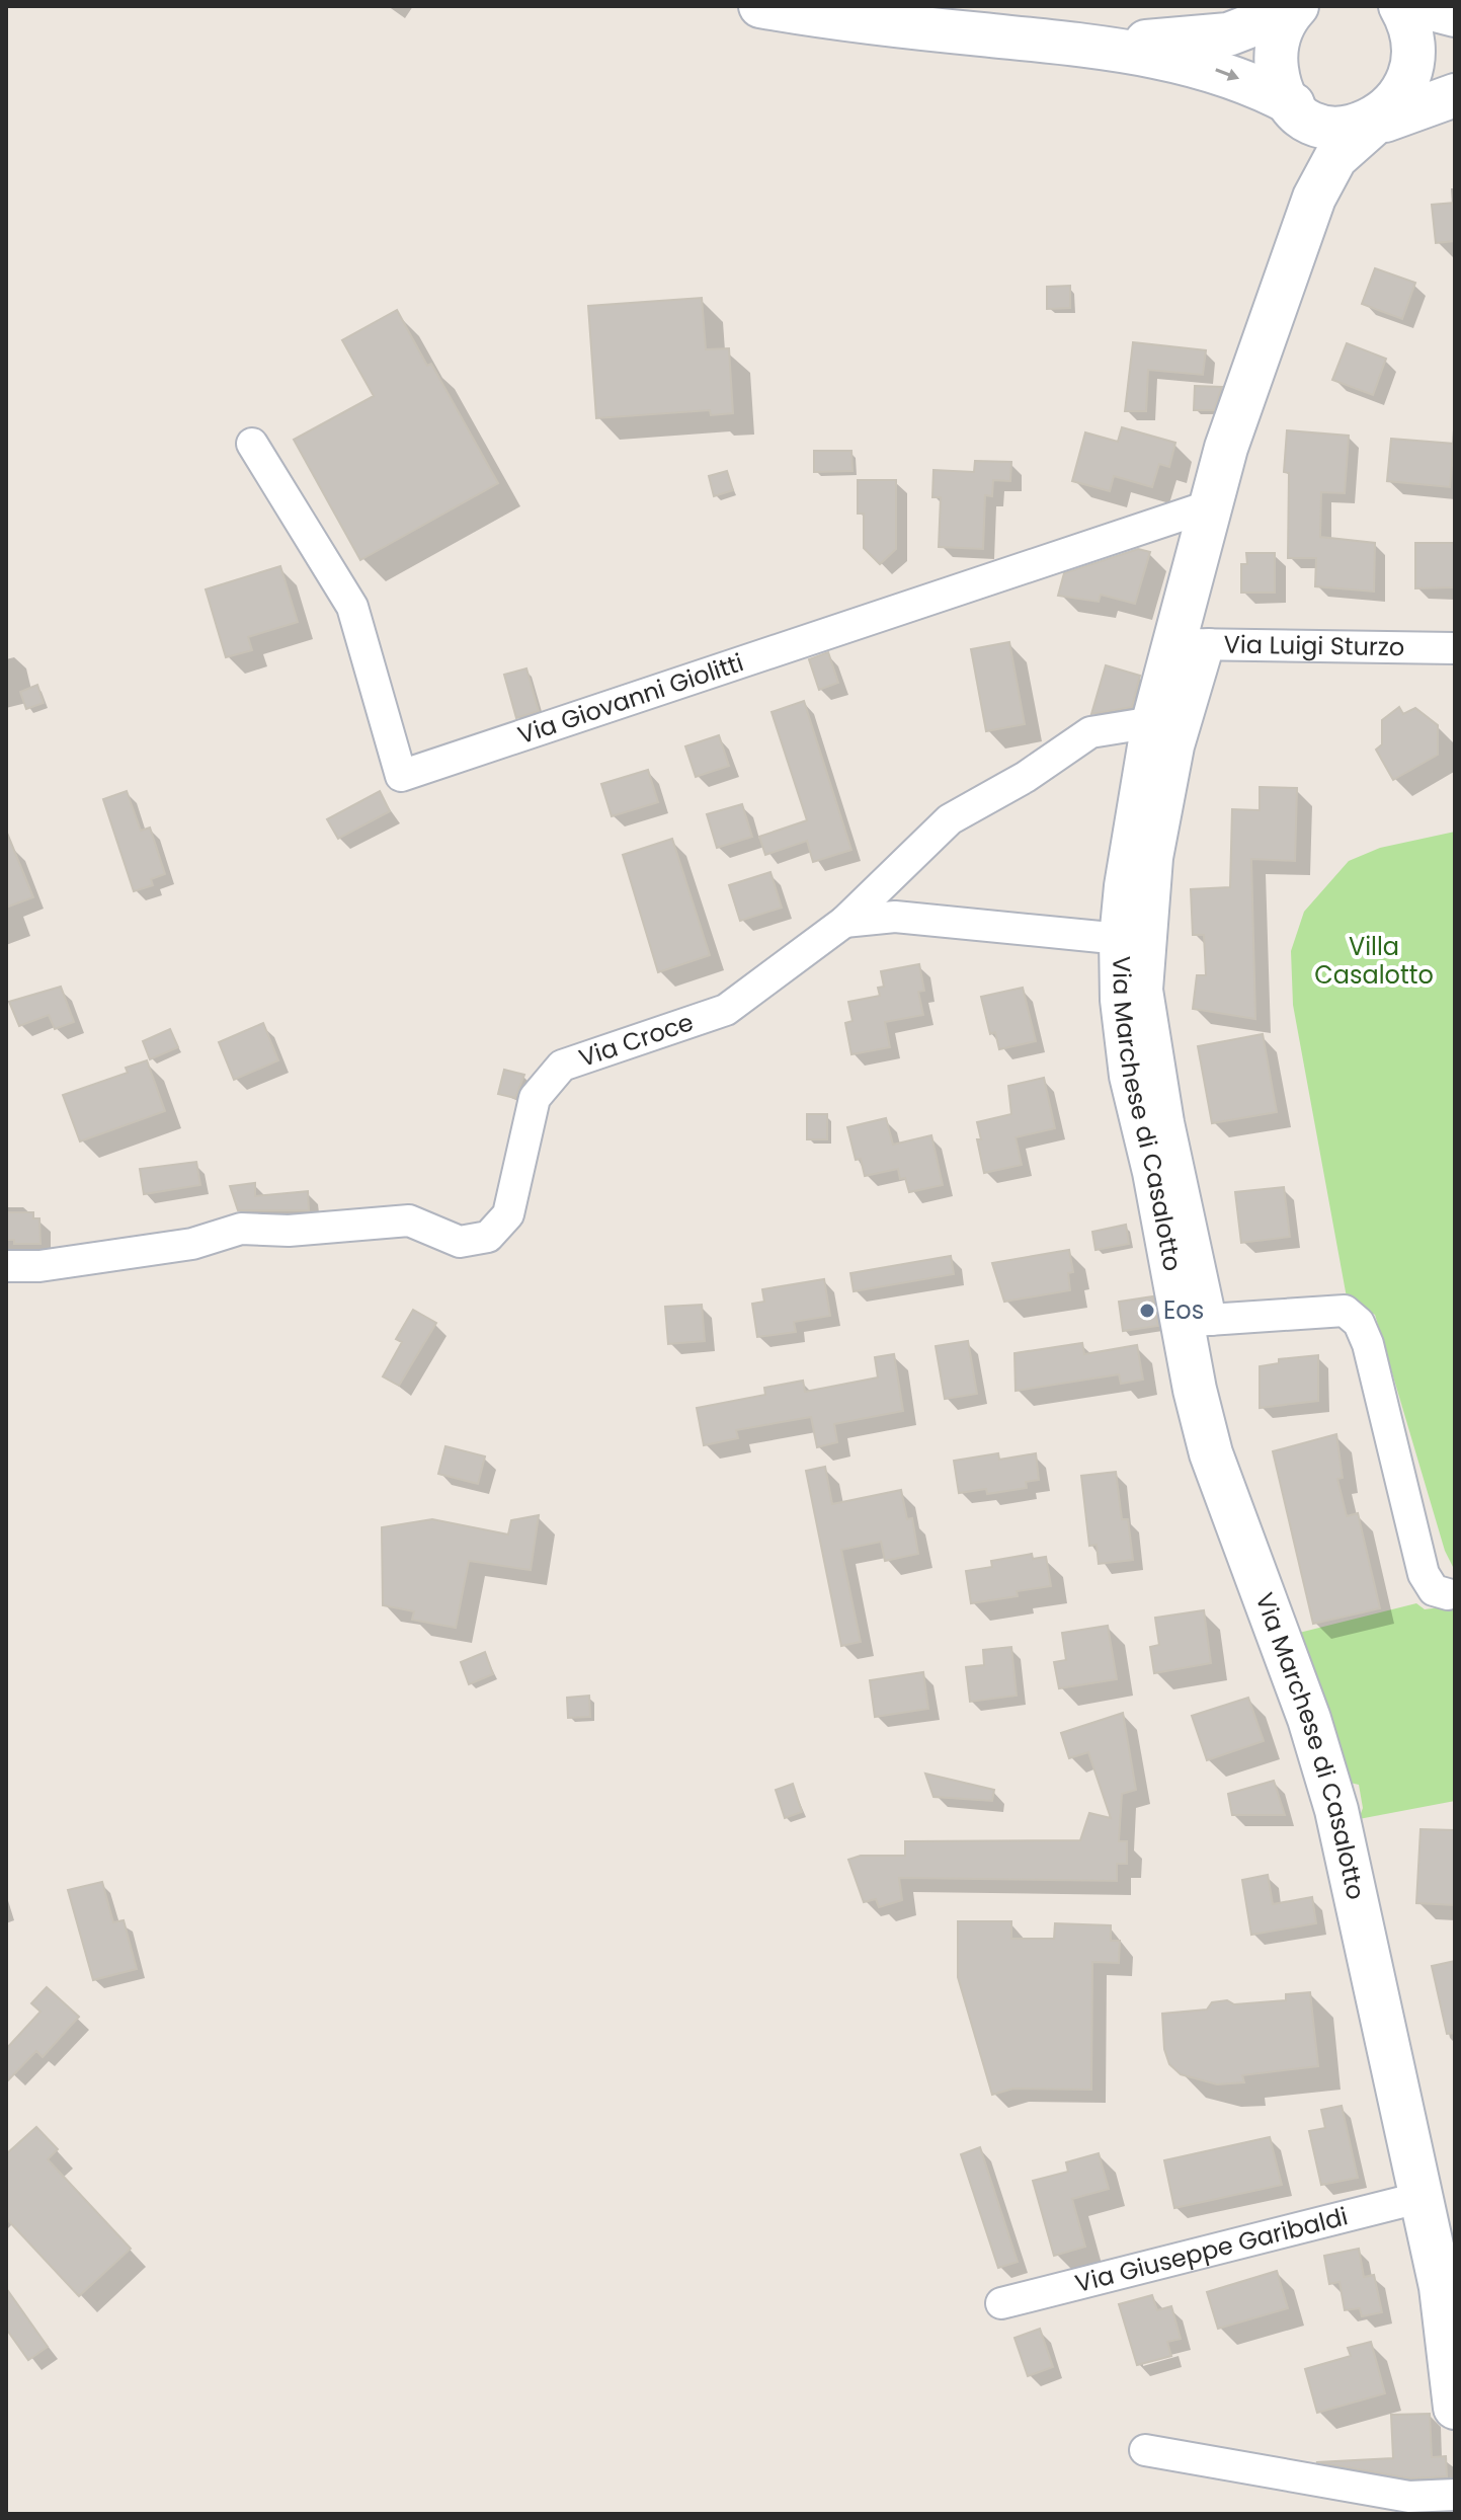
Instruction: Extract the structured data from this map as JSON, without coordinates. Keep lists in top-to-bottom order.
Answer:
{
  "streets": {
    "street": [
      "Via Luigi Sturzo",
      "Via Giovanni Giolitti",
      "Via Croce",
      "Via Marchese di Casalotto",
      "Via Giuseppe Garibaldi"
    ]
  },
  "crossings": [
    ["Via Luigi Sturzo", "Via Marchese di Casalotto"],
    ["Via Giovanni Giolitti", "Via Marchese di Casalotto"],
    ["Via Croce", "Via Marchese di Casalotto"],
    ["Via Marchese di Casalotto", "Via Giuseppe Garibaldi"]
  ],
  "parks": ["Villa Casalotto"],
  "places": ["Eos"]
}
